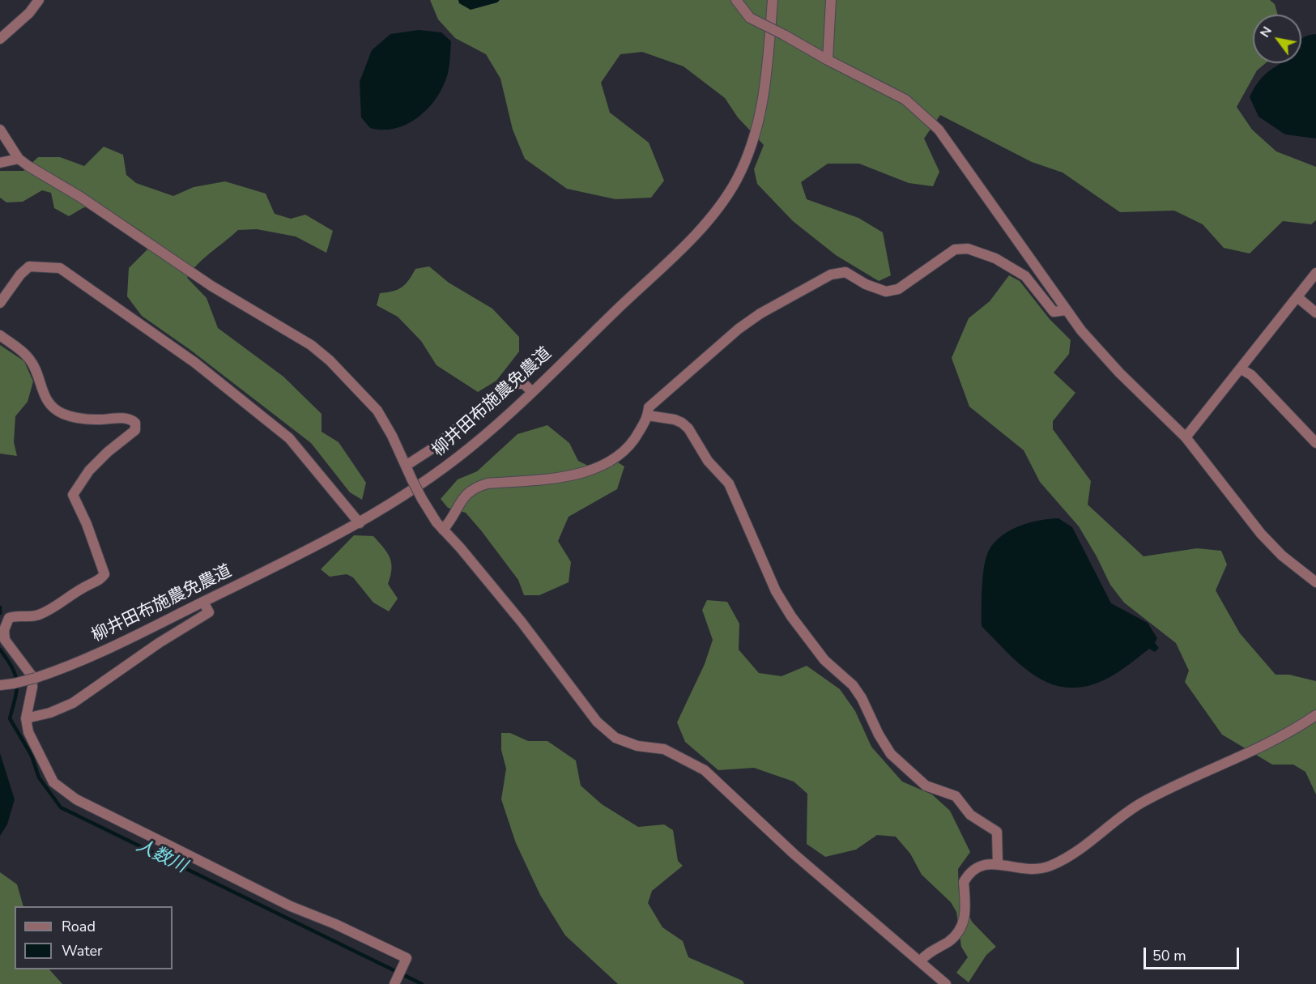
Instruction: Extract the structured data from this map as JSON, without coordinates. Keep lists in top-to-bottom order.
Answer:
{
  "streets": {
    "street": ["柳井田布施農免農道"]
  },
  "water": ["人数川"],
  "legend": ["Road", "Water"],
  "scale_bar": "50 m",
  "north": "top left"
}
